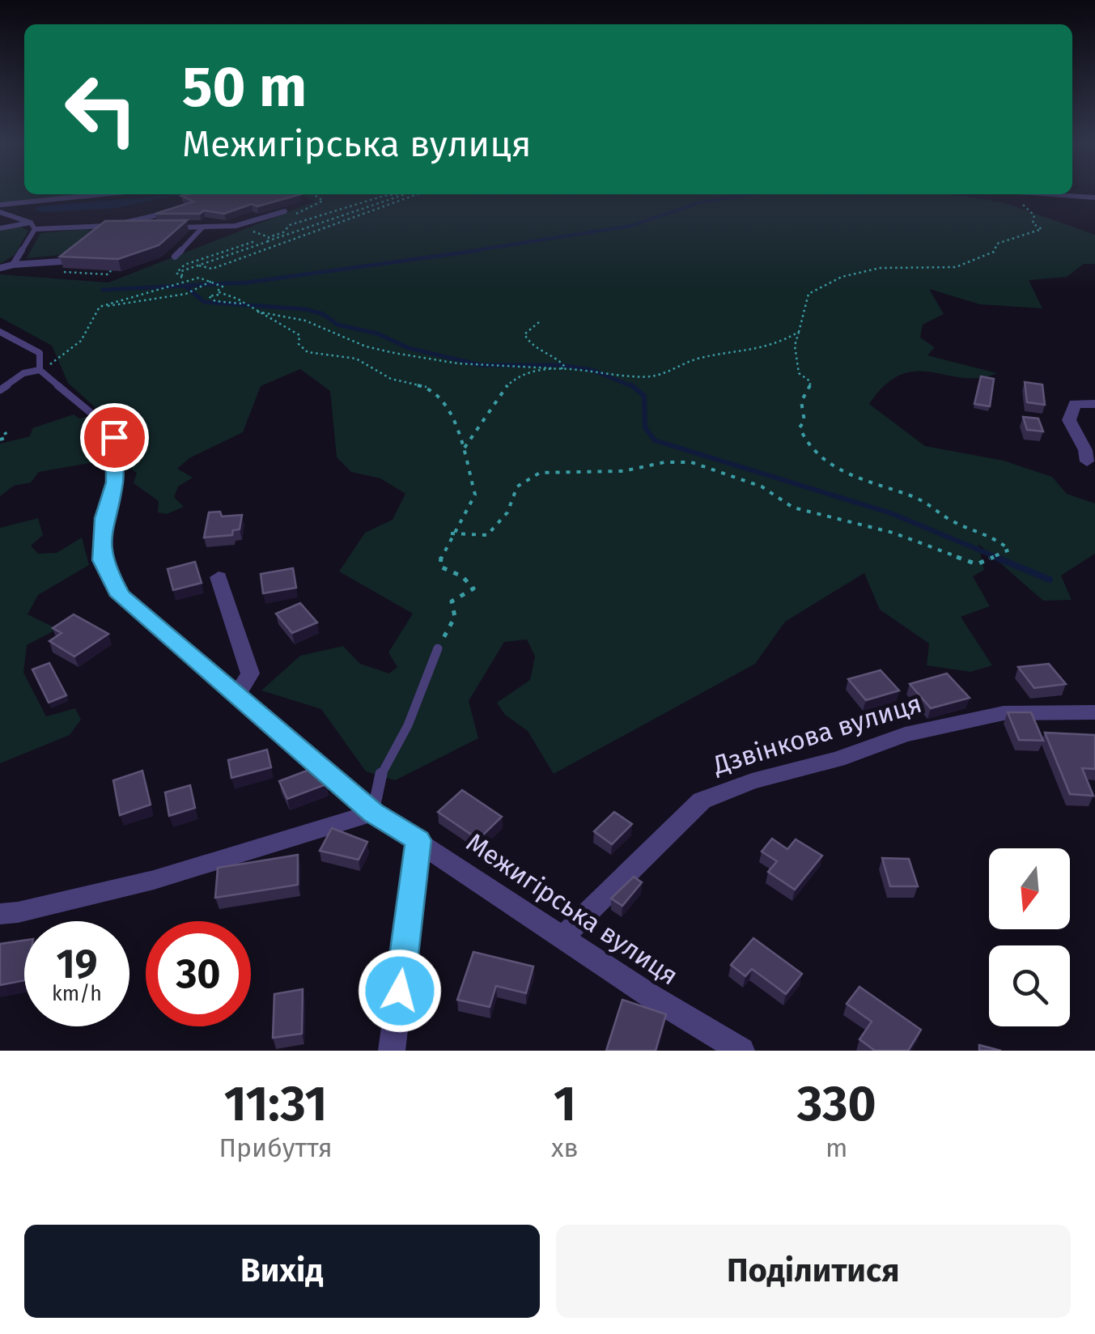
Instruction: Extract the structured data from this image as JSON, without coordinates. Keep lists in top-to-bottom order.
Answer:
{
  "streets": {
    "street": ["Дзвінкова вулиця", "Межигірська вулиця"]
  },
  "crossings": [
    ["Дзвінкова вулиця", "Межигірська вулиця"]
  ],
  "north": "bottom",
  "page": {
    "turn": ["50 m", "Межигірська вулиця"],
    "speed": "19 km/h",
    "limit": "30",
    "eta": [
      "11:31",
      "Прибуття",
      "1",
      "хв",
      "330",
      "m"
    ],
    "buttons": ["Вихід", "Поділитися"]
  }
}
